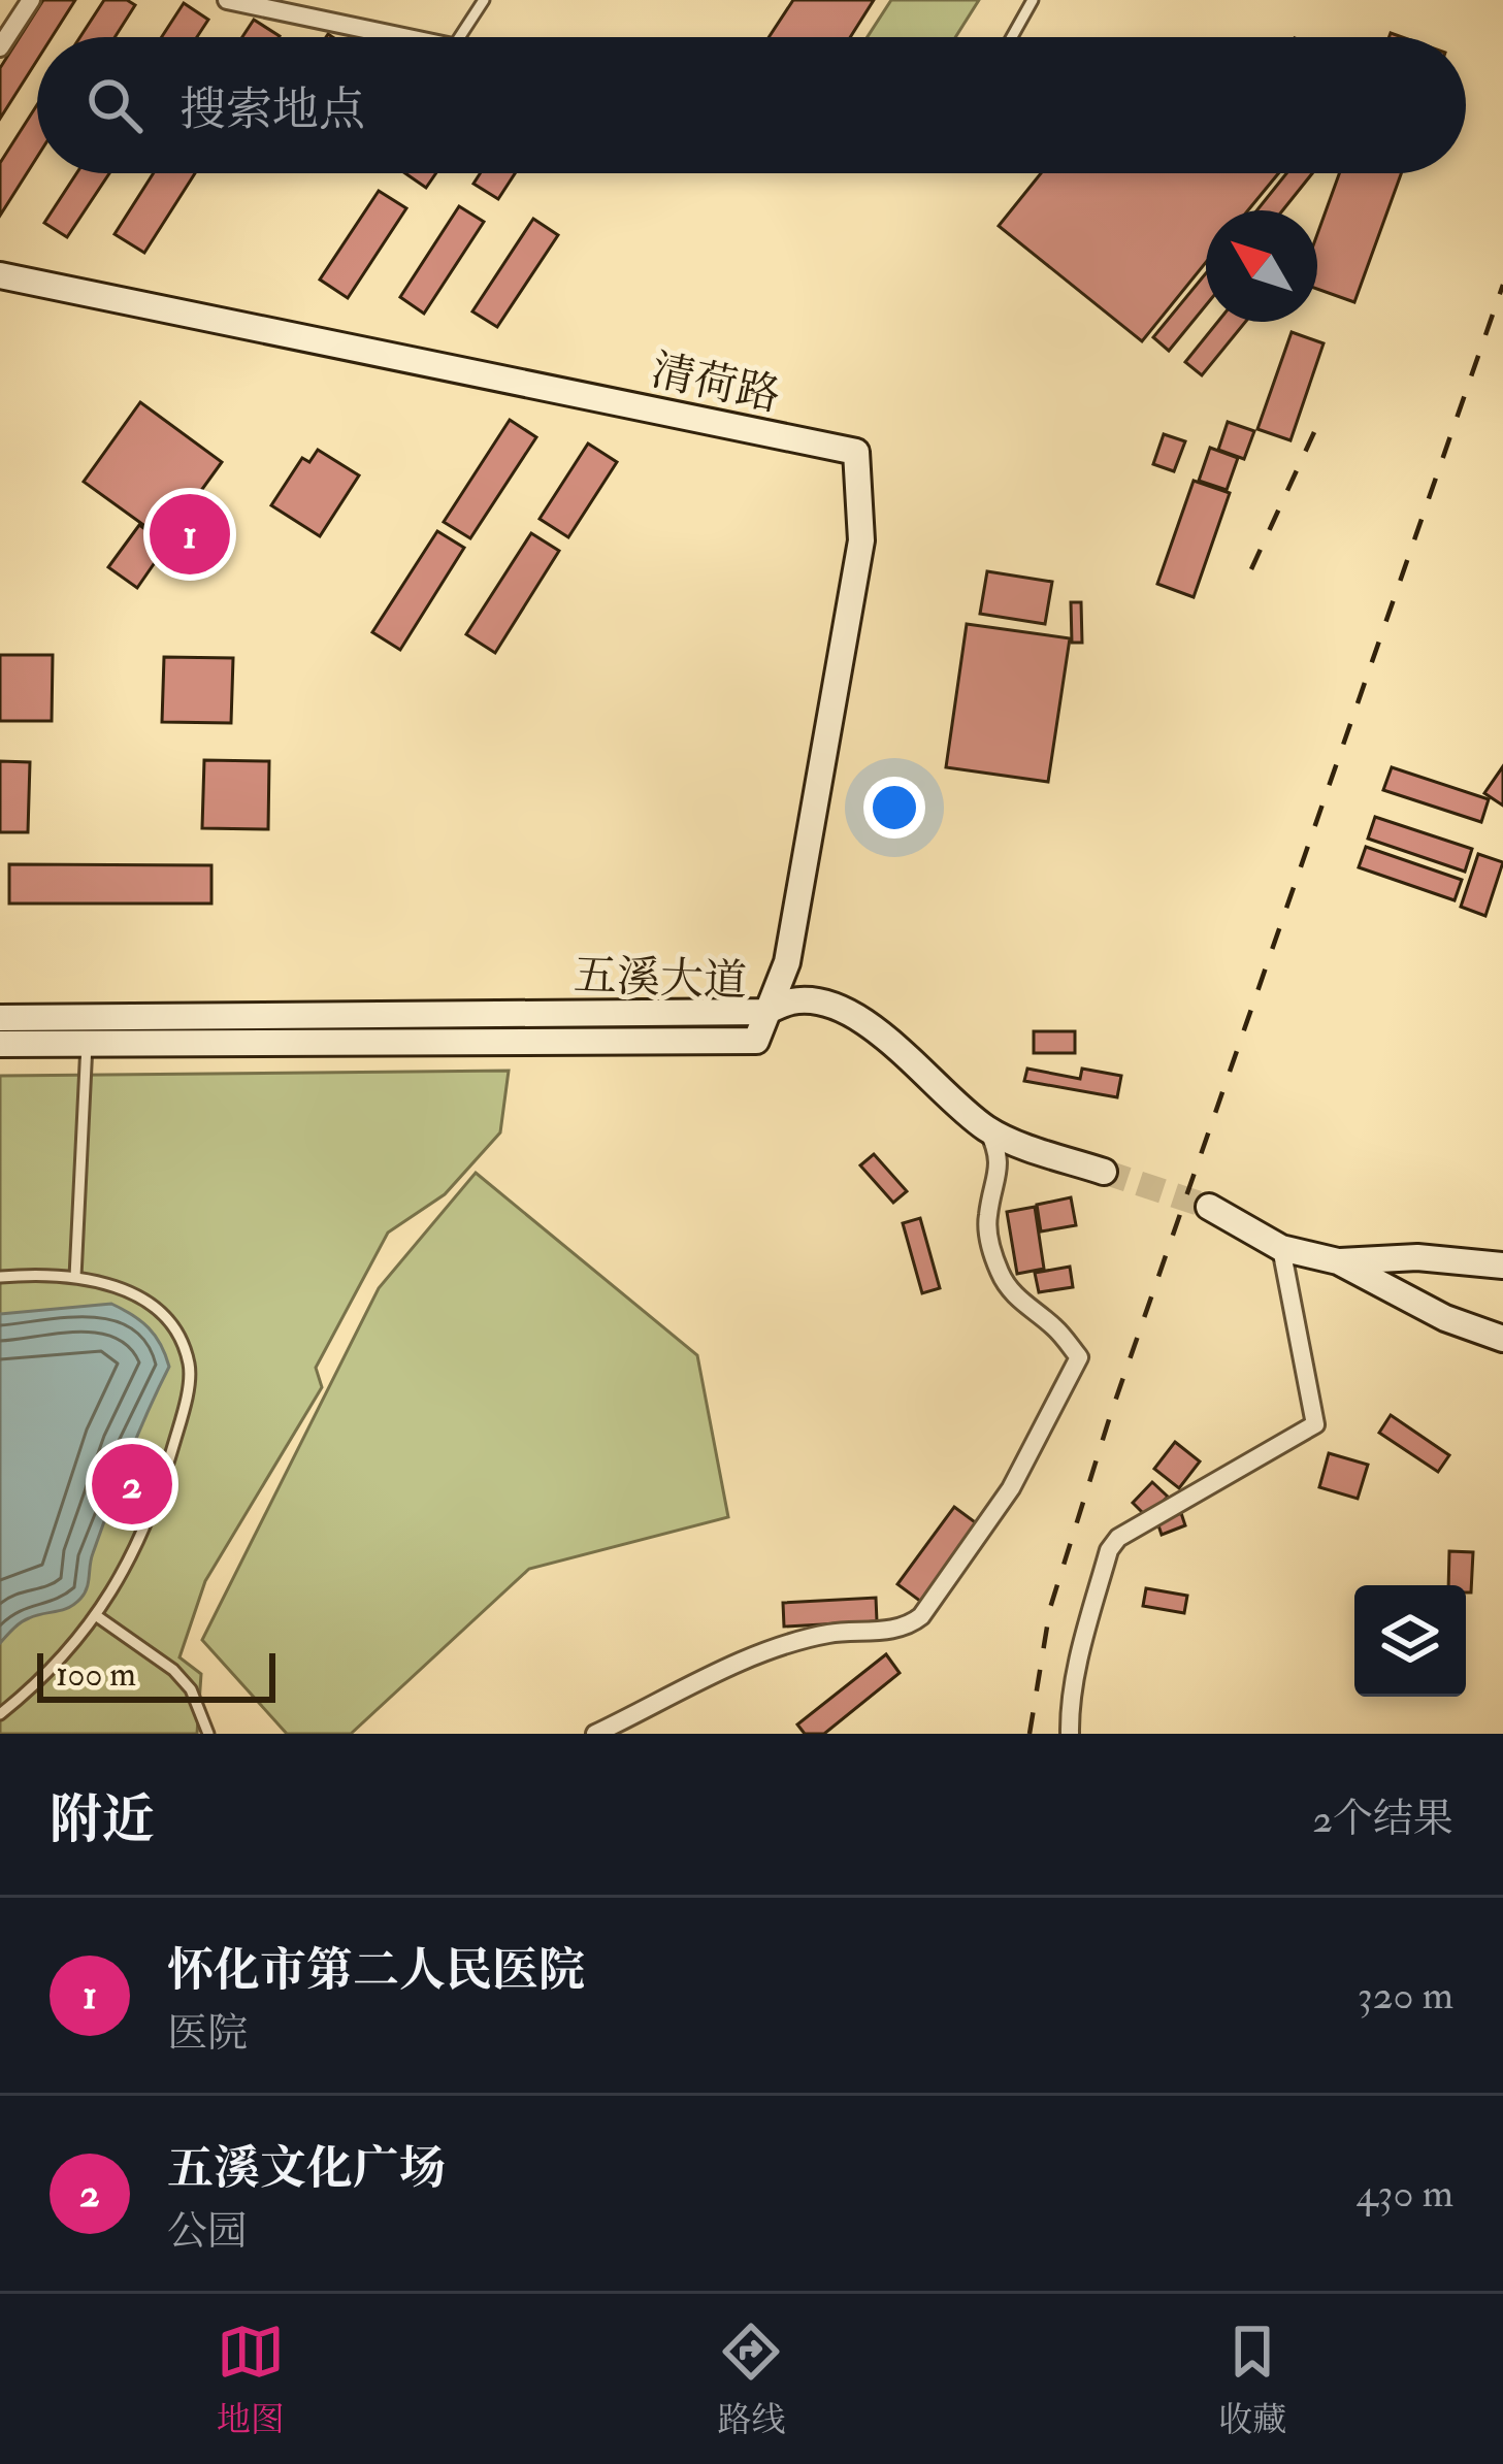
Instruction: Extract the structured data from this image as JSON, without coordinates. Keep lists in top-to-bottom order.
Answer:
{
  "streets": {
    "street": ["清荷路", "五溪大道"]
  },
  "crossings": [
    ["清荷路", "五溪大道"]
  ],
  "scale_bar": "100 m",
  "north": "top left",
  "page": {
    "search": "搜索地点",
    "pins": ["1", "2"],
    "scale": "100 m",
    "heading": ["附近", "2个结果"],
    "list": [
      {
        "mark": "1",
        "name": "怀化市第二人民医院",
        "note": "医院",
        "value": "320 m"
      },
      {
        "mark": "2",
        "name": "五溪文化广场",
        "note": "公园",
        "value": "430 m"
      }
    ],
    "nav": ["地图", "路线", "收藏"]
  }
}
